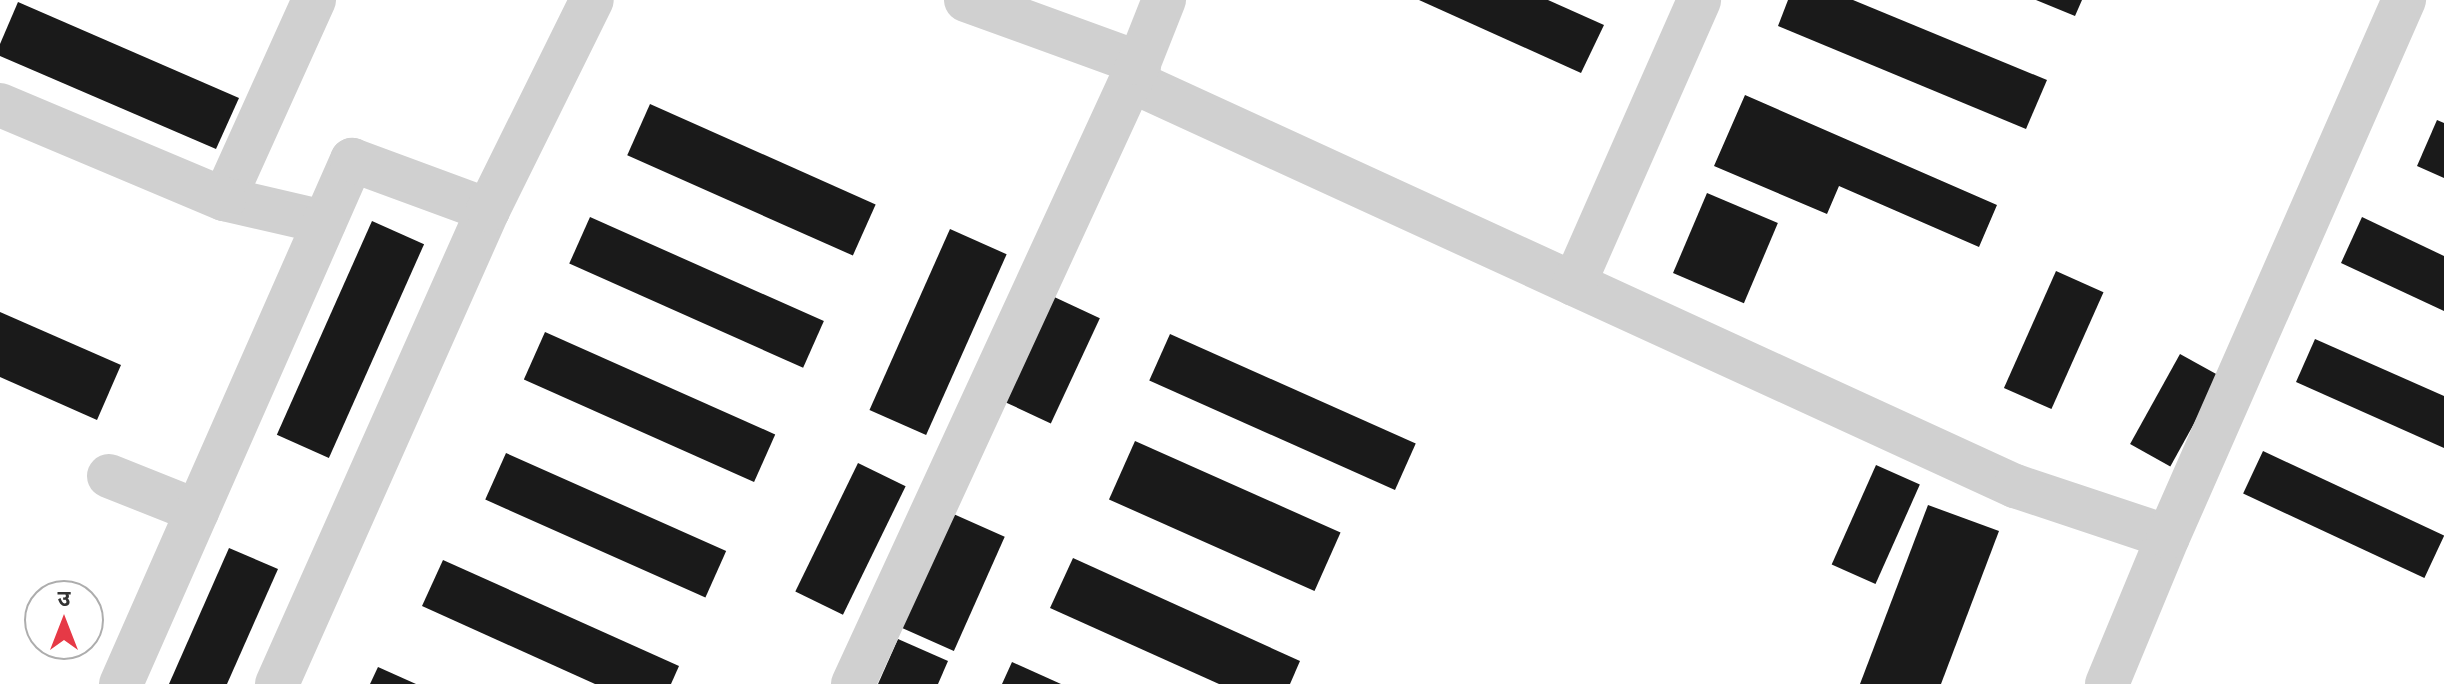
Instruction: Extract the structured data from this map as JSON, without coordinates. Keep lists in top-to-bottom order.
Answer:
{
  "north": "top"
}
